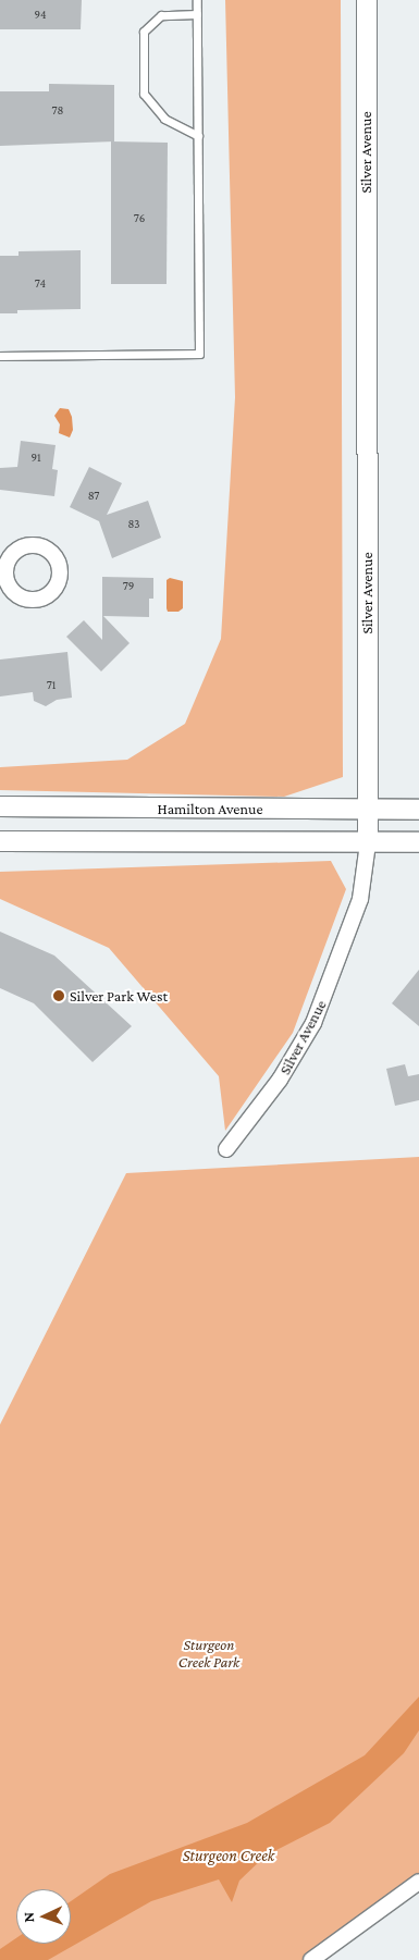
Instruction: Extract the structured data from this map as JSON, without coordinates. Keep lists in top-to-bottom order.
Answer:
{
  "streets": {
    "street": ["Silver Avenue", "Hamilton Avenue"]
  },
  "crossings": [
    ["Silver Avenue", "Hamilton Avenue"]
  ],
  "water": ["Sturgeon Creek"],
  "parks": ["Sturgeon Creek Park"],
  "places": ["Silver Park West"],
  "house_numbers": [
    "94",
    "78",
    "76",
    "74",
    "91",
    "87",
    "83",
    "79",
    "71"
  ],
  "north": "left"
}
